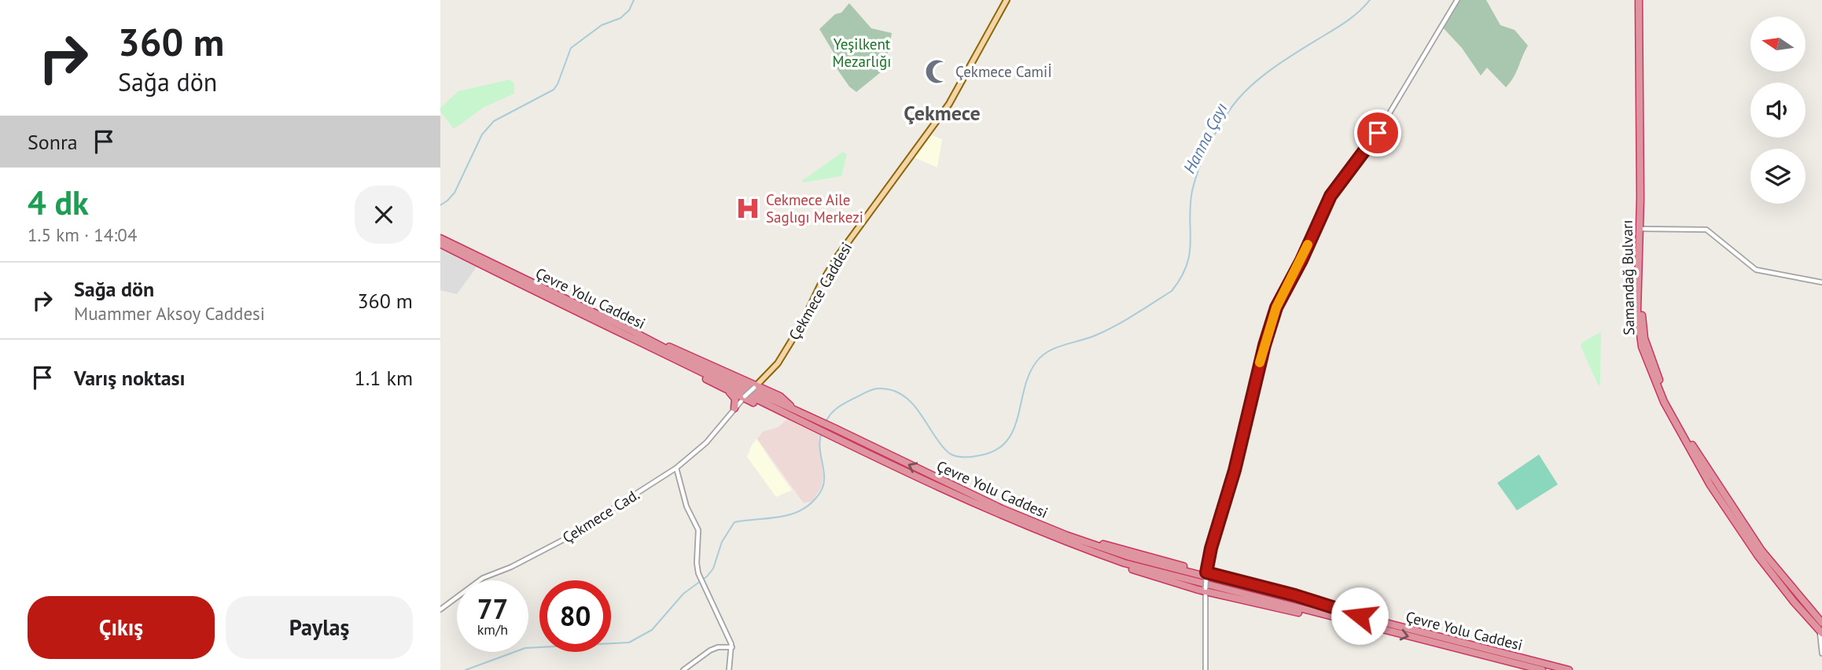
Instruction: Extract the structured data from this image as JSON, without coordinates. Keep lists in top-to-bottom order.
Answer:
{
  "streets": {
    "highway": ["Samandağ Bulvarı", "Çevre Yolu Caddesi"],
    "main road": ["Çekmece Caddesi"],
    "street": ["Çekmece Cad."]
  },
  "crossings": [
    ["Çekmece Caddesi", "Çekmece Cad."]
  ],
  "districts": ["Çekmece"],
  "water": ["Hanna Çayı"],
  "parks": ["Yeşilkent Mezarlığı"],
  "places": {
    "mosque": ["Çekmece Camiİ"],
    "hospital": ["Cekmece Aile Saglıgı Merkezi"]
  },
  "north": "left",
  "page": {
    "turn": ["360 m", "Sağa dön"],
    "then": "Sonra",
    "heading": ["4 dk", "1.5 km · 14:04"],
    "list": [
      {
        "name": "Sağa dön",
        "note": "Muammer Aksoy Caddesi",
        "value": "360 m"
      },
      {
        "name": "Varış noktası",
        "value": "1.1 km"
      }
    ],
    "speed": "77 km/h",
    "limit": "80",
    "buttons": ["Çıkış", "Paylaş"]
  }
}
